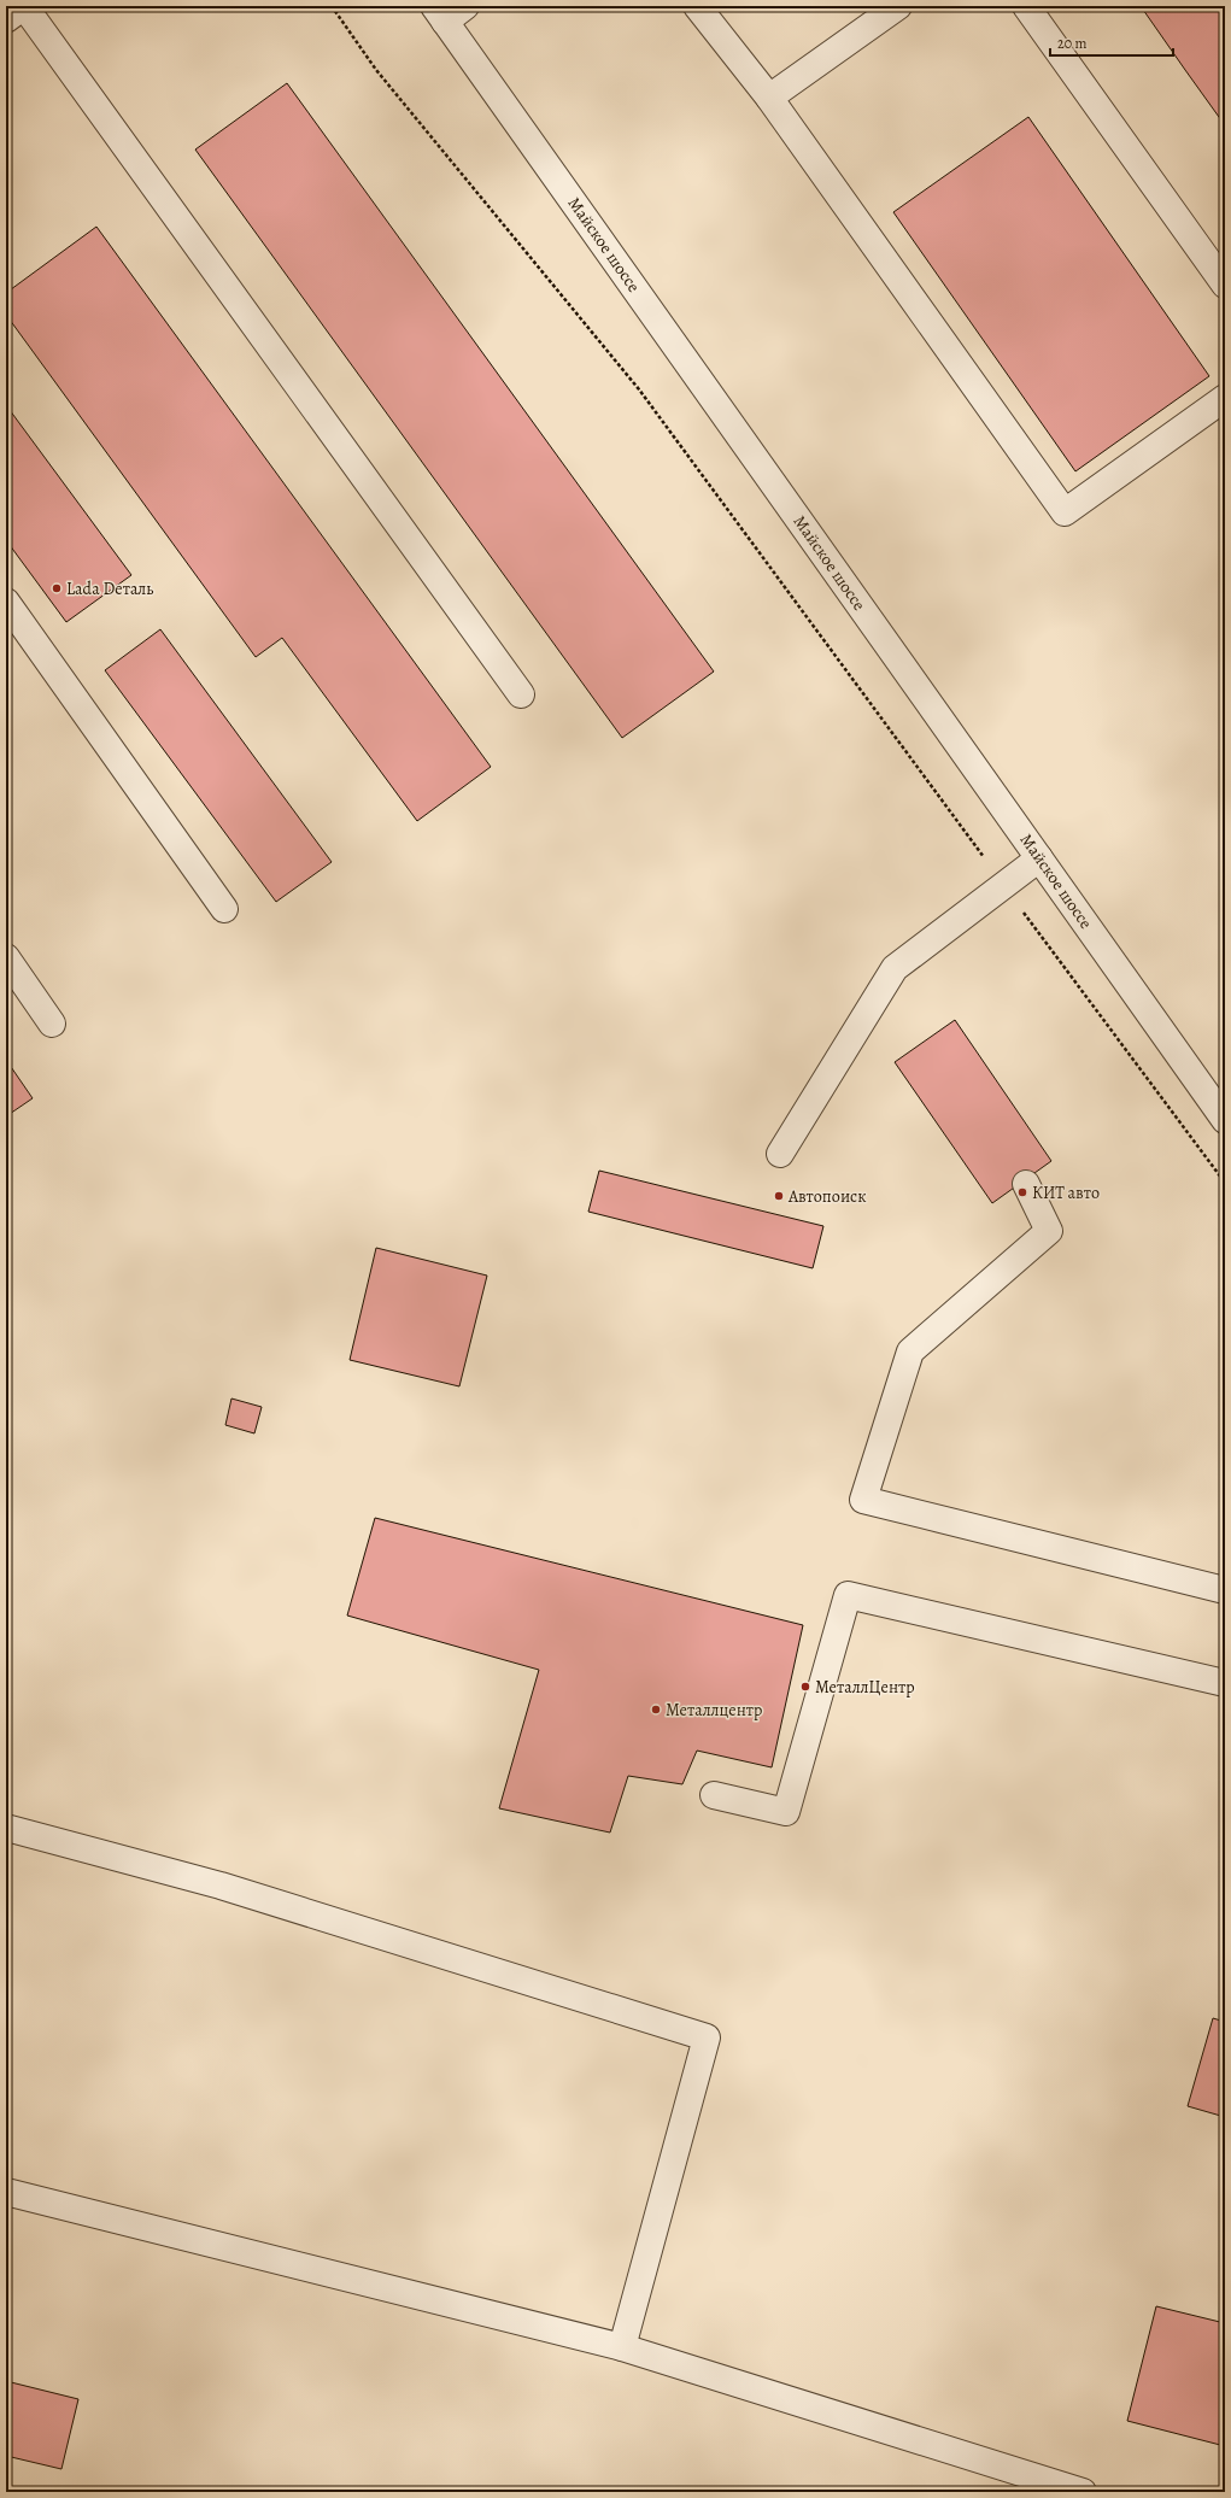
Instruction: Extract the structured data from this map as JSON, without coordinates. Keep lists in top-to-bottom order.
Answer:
{
  "streets": {
    "street": ["Майское шоссе"]
  },
  "places": [
    "Lada Dеталь",
    "КИТ авто",
    "Автопоиск",
    "МеталлЦентр",
    "Металлцентр"
  ],
  "scale_bar": "20 m"
}
